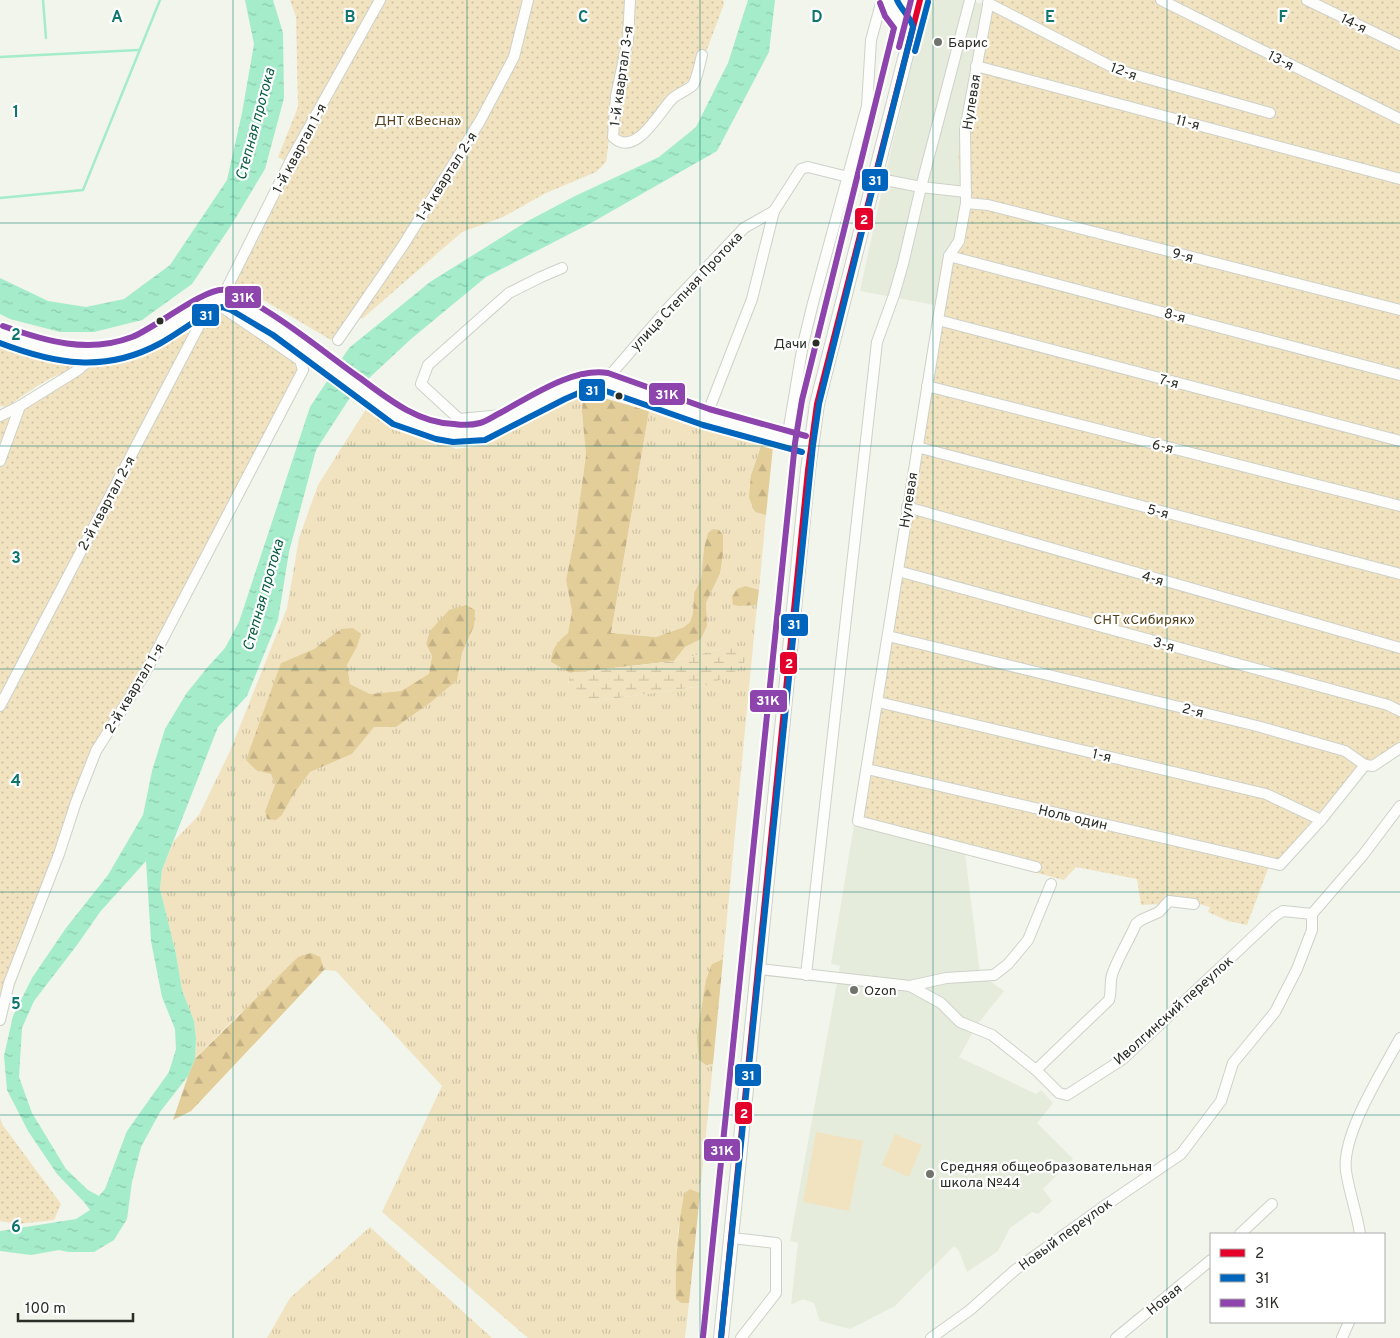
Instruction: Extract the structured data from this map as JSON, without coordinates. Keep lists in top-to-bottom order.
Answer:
{
  "streets": {
    "street": [
      "14-я",
      "13-я",
      "12-я",
      "1-й квартал 3-я",
      "Нулевая",
      "11-я",
      "1-й квартал 1-я",
      "1-й квартал 2-я",
      "9-я",
      "улица Степная Протока",
      "8-я",
      "7-я",
      "6-я",
      "2-й квартал 2-я",
      "5-я",
      "4-я",
      "3-я",
      "2-й квартал 1-я",
      "2-я",
      "1-я",
      "Ноль один",
      "Иволгинский переулок",
      "Новый переулок",
      "Новая"
    ]
  },
  "crossings": [
    ["12-я", "Нулевая"],
    ["Нулевая", "11-я"],
    ["Нулевая", "9-я"],
    ["Нулевая", "8-я"],
    ["Нулевая", "7-я"],
    ["Нулевая", "6-я"],
    ["Нулевая", "5-я"],
    ["Нулевая", "4-я"],
    ["Нулевая", "3-я"],
    ["Нулевая", "2-я"],
    ["Нулевая", "1-я"],
    ["Нулевая", "Ноль один"],
    ["1-й квартал 1-я", "2-й квартал 2-я"],
    ["1-й квартал 1-я", "2-й квартал 1-я"],
    ["2-й квартал 2-я", "2-й квартал 1-я"],
    ["1-я", "Ноль один"],
    ["Иволгинский переулок", "Новый переулок"]
  ],
  "water": ["Степная протока"],
  "parks": ["ДНТ «Весна»", "СНТ «Сибиряк»"],
  "places": [
    "Барис",
    "Дачи",
    "Ozon",
    "Средняя общеобразовательная школа №44"
  ],
  "lines": ["transit line 2", "transit line 31", "transit line 31К"],
  "legend": ["2", "31", "31К"],
  "scale_bar": "100 m",
  "grid": {
    "columns": [
      "A",
      "B",
      "C",
      "D",
      "E",
      "F"
    ],
    "rows": [
      "1",
      "2",
      "3",
      "4",
      "5",
      "6"
    ]
  }
}
